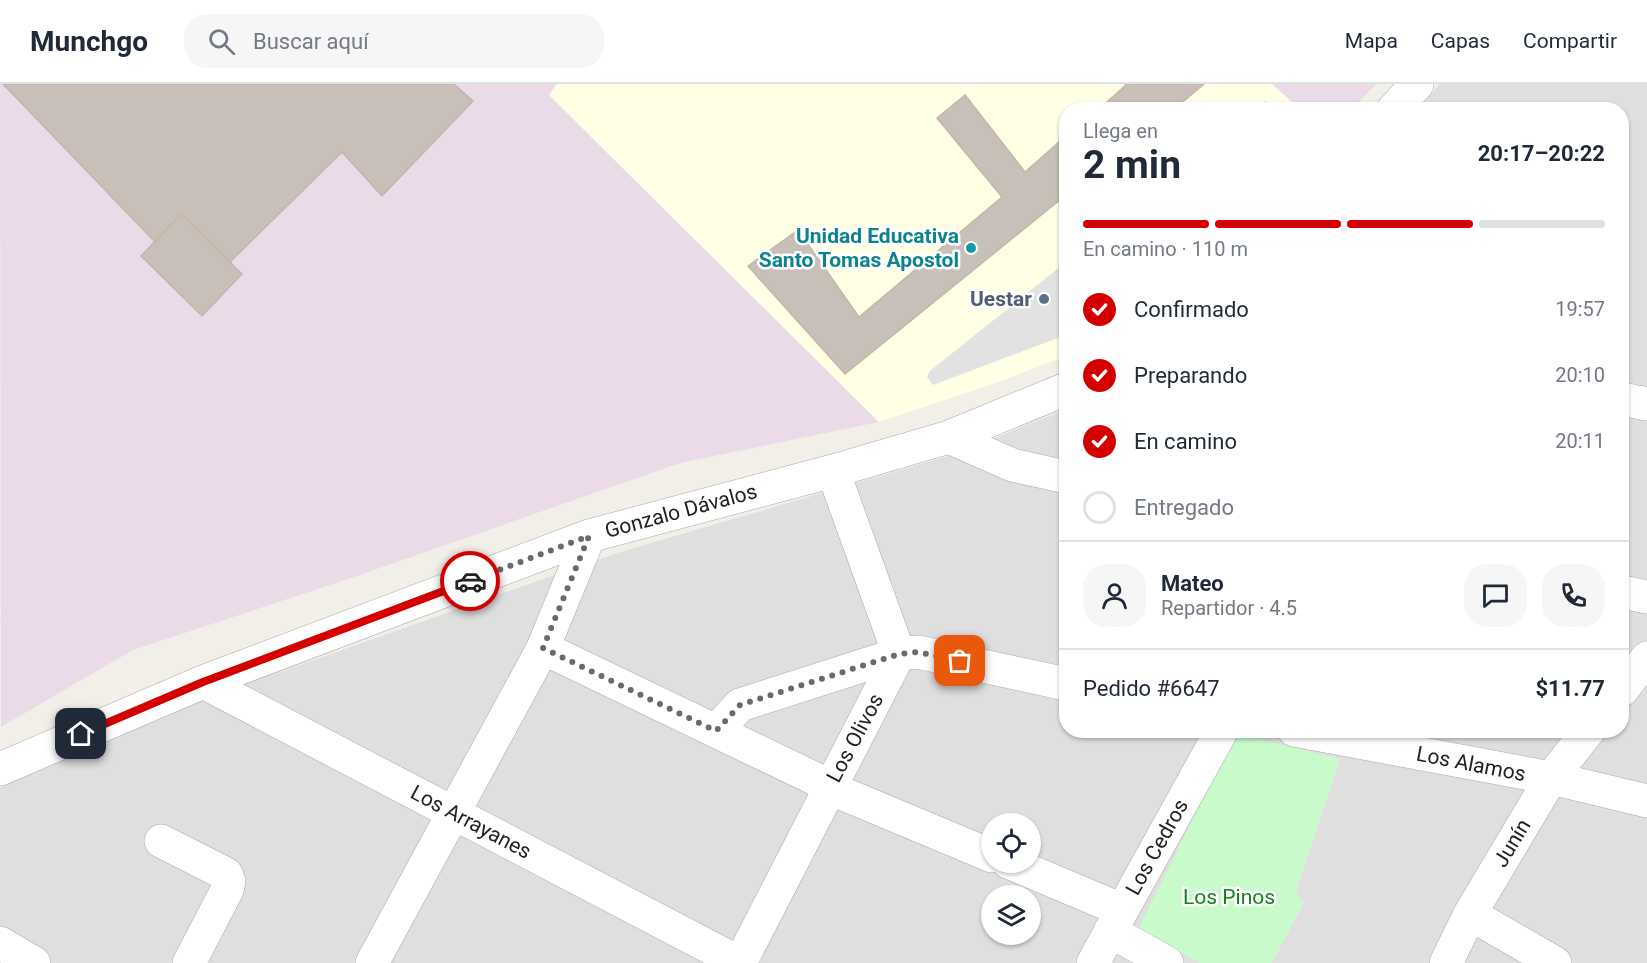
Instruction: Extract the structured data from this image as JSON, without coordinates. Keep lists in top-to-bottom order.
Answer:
{
  "streets": {
    "street": [
      "Gonzalo Dávalos",
      "Los Olivos",
      "Los Alamos",
      "Los Arrayanes",
      "Junín",
      "Los Cedros"
    ]
  },
  "crossings": [
    ["Gonzalo Dávalos", "Los Arrayanes"],
    ["Los Olivos", "Los Arrayanes"],
    ["Los Alamos", "Junín"]
  ],
  "parks": ["Los Pinos"],
  "places": ["Unidad Educativa Santo Tomas Apostol", "Uestar"],
  "page": {
    "header": "Munchgo",
    "search": "Buscar aquí",
    "nav": ["Mapa", "Capas", "Compartir"],
    "heading": ["2 min", "Llega en", "20:17–20:22"],
    "panel": [
      "Mateo",
      "Repartidor · 4.5",
      "Pedido #6647",
      "$11.77"
    ],
    "bar": "En camino · 110 m",
    "list": [
      ["Confirmado", "19:57"],
      ["Preparando", "20:10"],
      ["En camino", "20:11"],
      "Entregado"
    ]
  }
}
